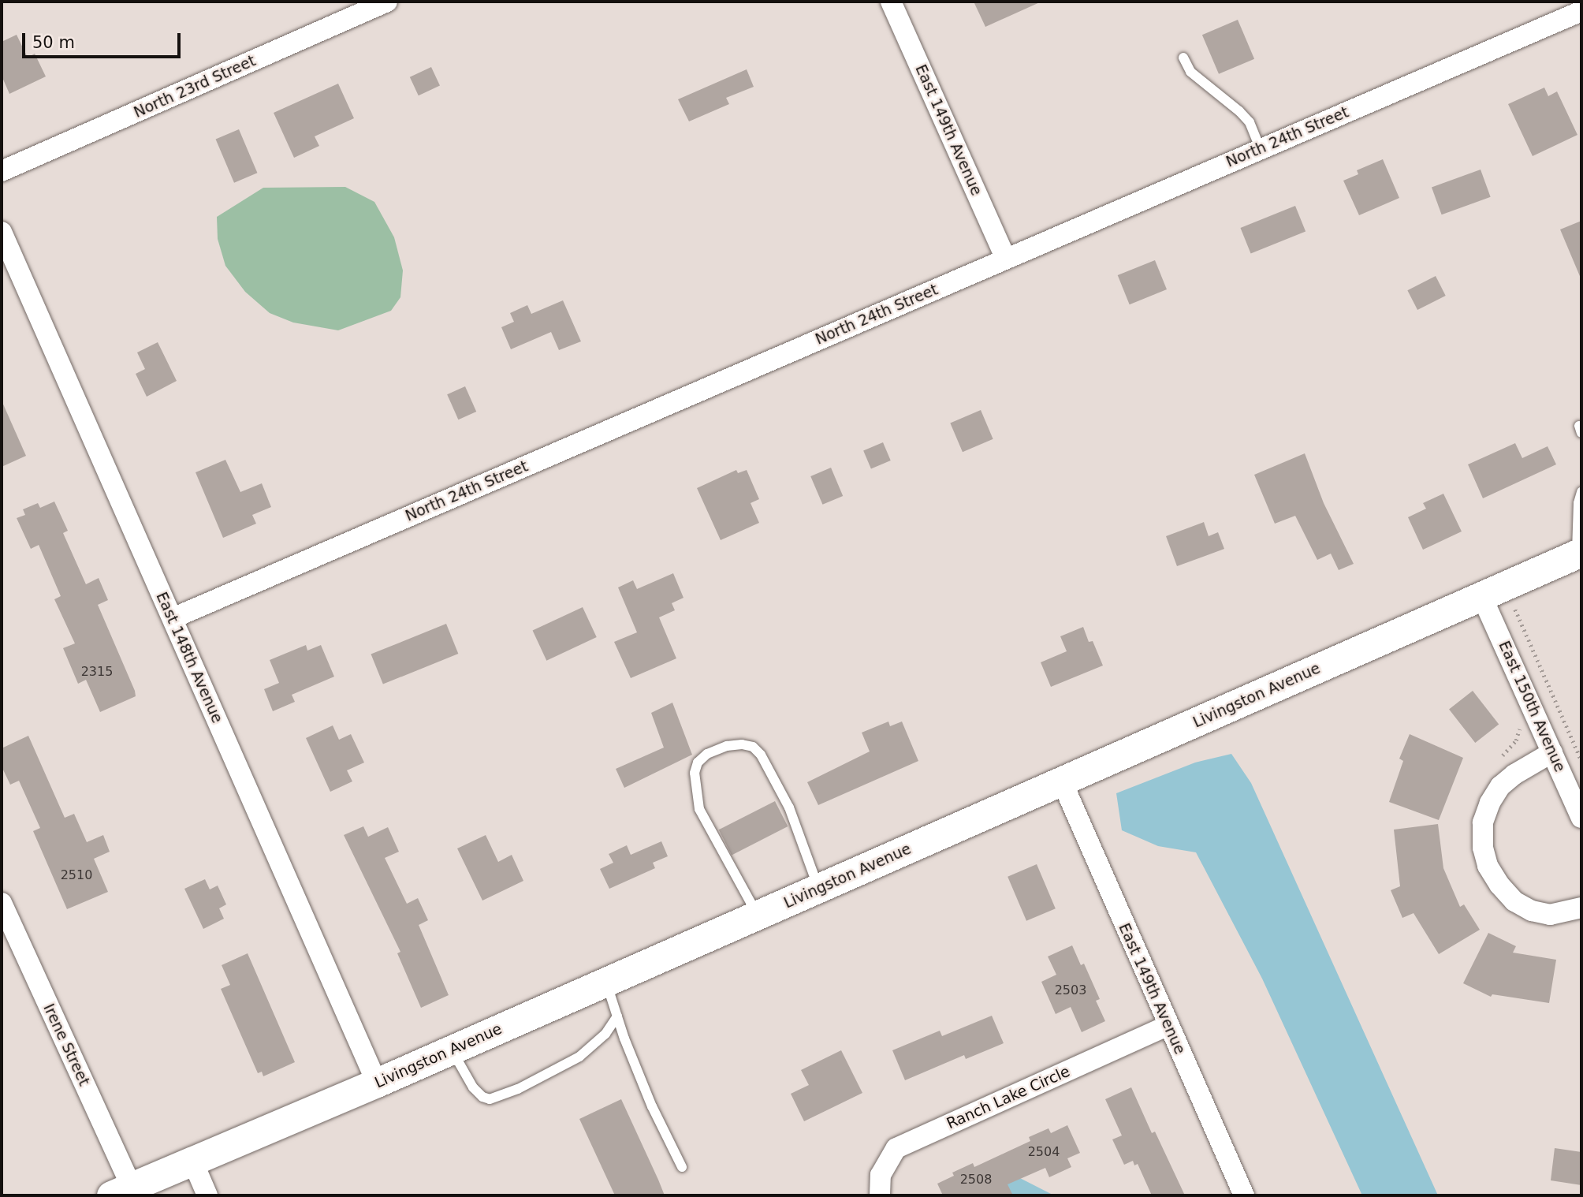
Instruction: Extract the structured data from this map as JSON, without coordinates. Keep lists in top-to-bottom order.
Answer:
{
  "streets": {
    "street": [
      "North 23rd Street",
      "East 149th Avenue",
      "North 24th Street",
      "East 148th Avenue",
      "Livingston Avenue",
      "East 150th Avenue",
      "Irene Street",
      "Ranch Lake Circle"
    ]
  },
  "crossings": [
    ["East 149th Avenue", "North 24th Street"],
    ["East 149th Avenue", "Livingston Avenue"],
    ["East 149th Avenue", "Ranch Lake Circle"],
    ["North 24th Street", "East 148th Avenue"],
    ["East 148th Avenue", "Livingston Avenue"],
    ["Livingston Avenue", "East 150th Avenue"],
    ["Livingston Avenue", "Irene Street"]
  ],
  "house_numbers": [
    "2315",
    "2510",
    "2503",
    "2504",
    "2508"
  ],
  "scale_bar": "50 m"
}
